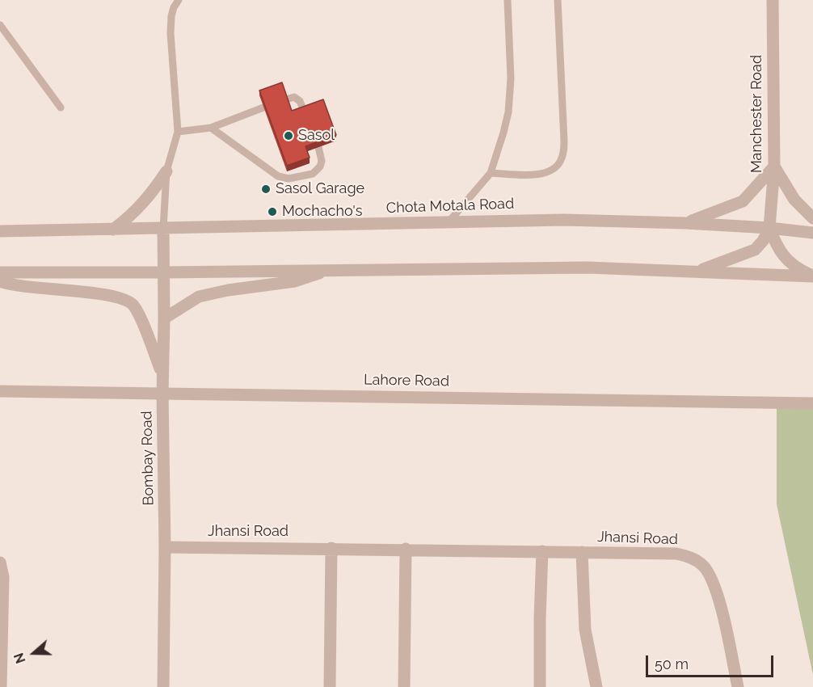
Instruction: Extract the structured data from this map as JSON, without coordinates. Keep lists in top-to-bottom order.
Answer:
{
  "streets": {
    "street": [
      "Manchester Road",
      "Chota Motala Road",
      "Lahore Road",
      "Bombay Road",
      "Jhansi Road"
    ]
  },
  "crossings": [
    ["Manchester Road", "Chota Motala Road"],
    ["Chota Motala Road", "Bombay Road"],
    ["Lahore Road", "Bombay Road"],
    ["Bombay Road", "Jhansi Road"]
  ],
  "places": ["Sasol", "Sasol Garage", "Mochacho's"],
  "scale_bar": "50 m",
  "north": "left"
}
